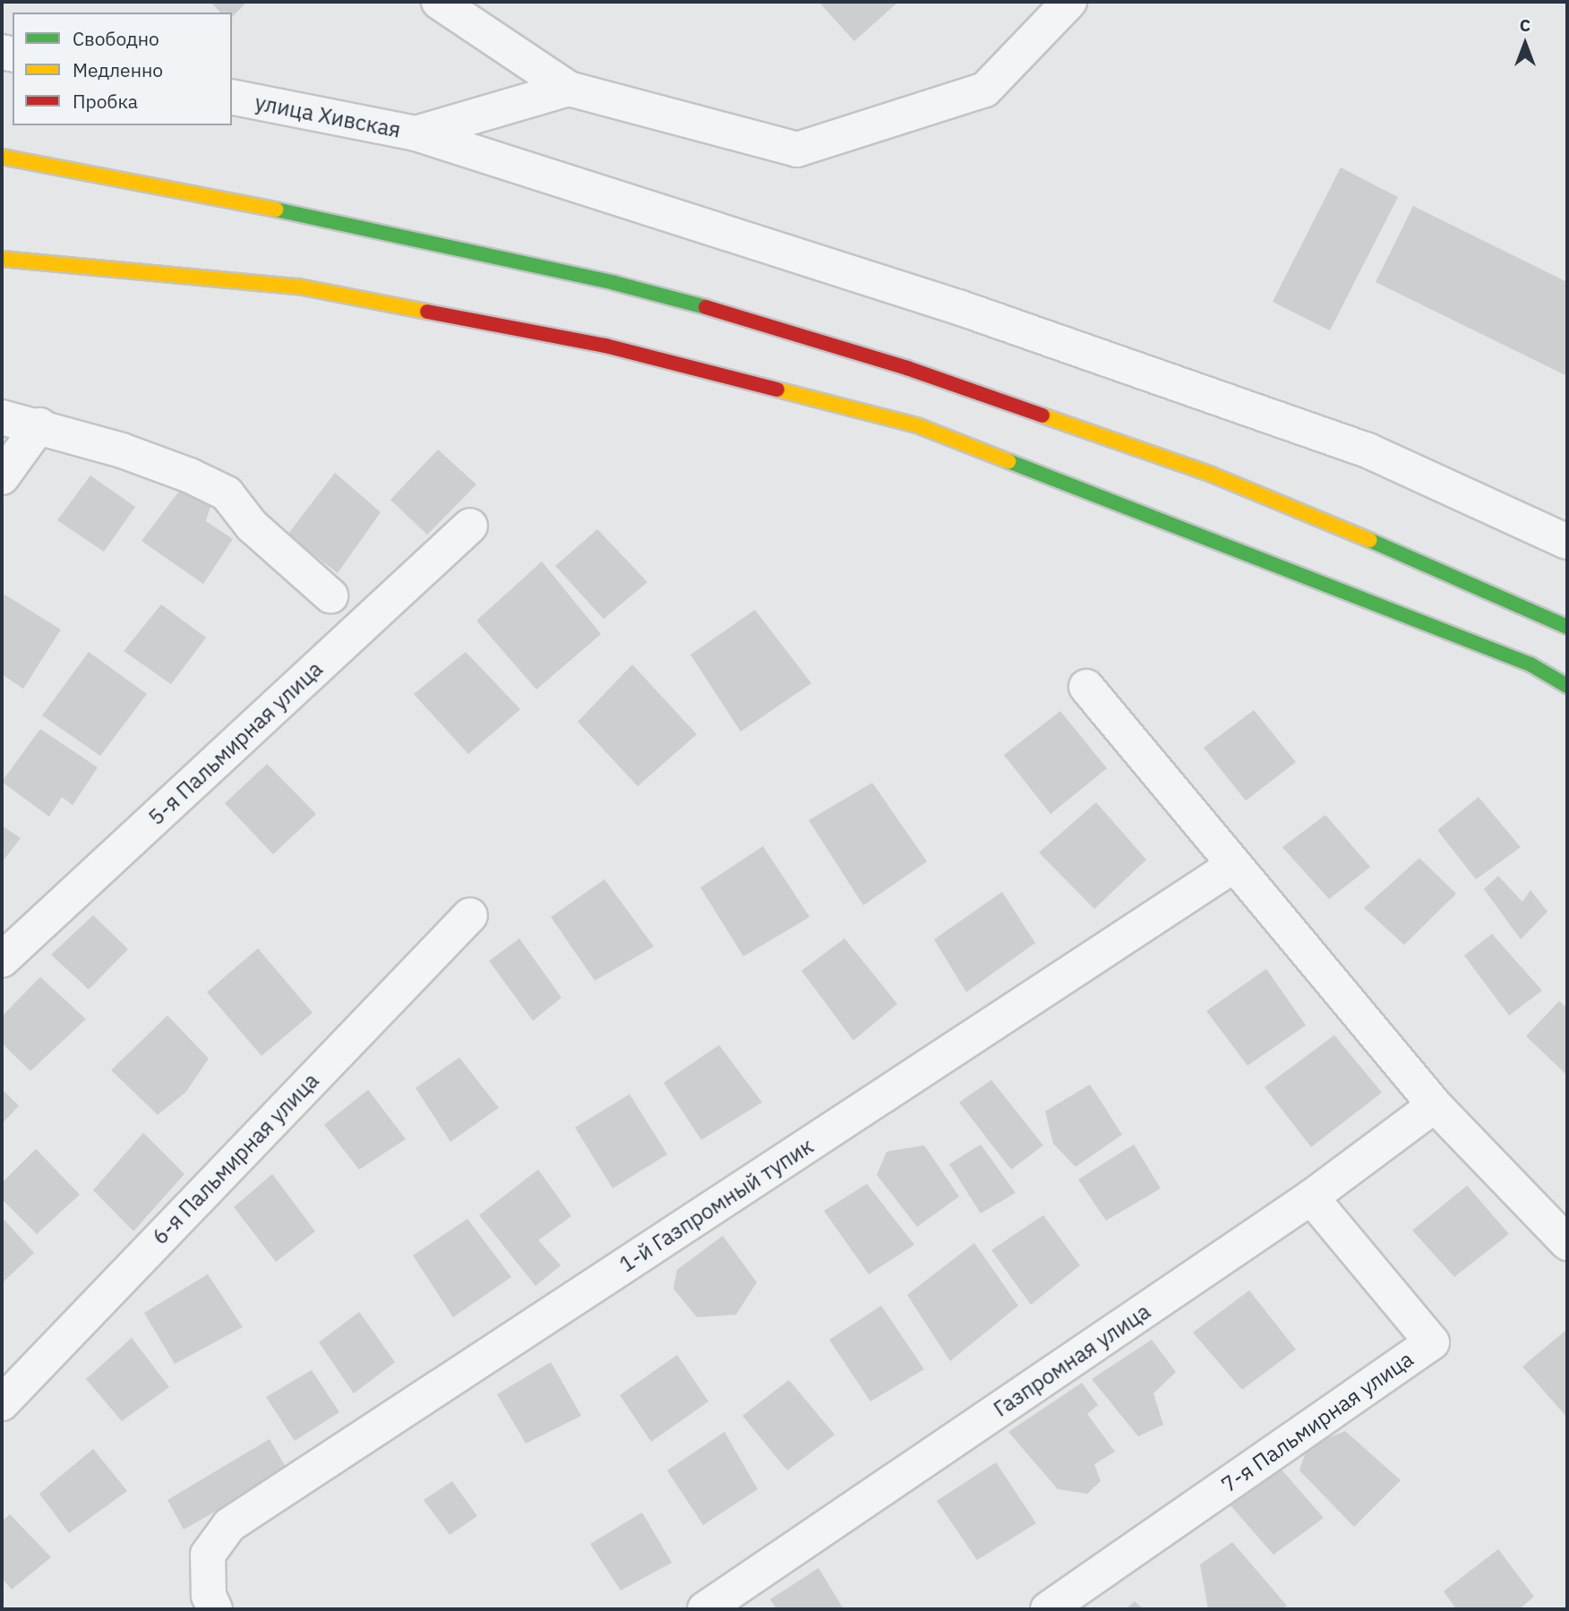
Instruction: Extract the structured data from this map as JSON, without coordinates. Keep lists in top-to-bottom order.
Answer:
{
  "streets": {
    "street": [
      "улица Хивская",
      "5-я Пальмирная улица",
      "6-я Пальмирная улица",
      "1-й Газпромный тупик",
      "Газпромная улица",
      "7-я Пальмирная улица"
    ]
  },
  "crossings": [
    ["Газпромная улица", "7-я Пальмирная улица"]
  ],
  "legend": ["Свободно", "Медленно", "Пробка"],
  "north": "top"
}
